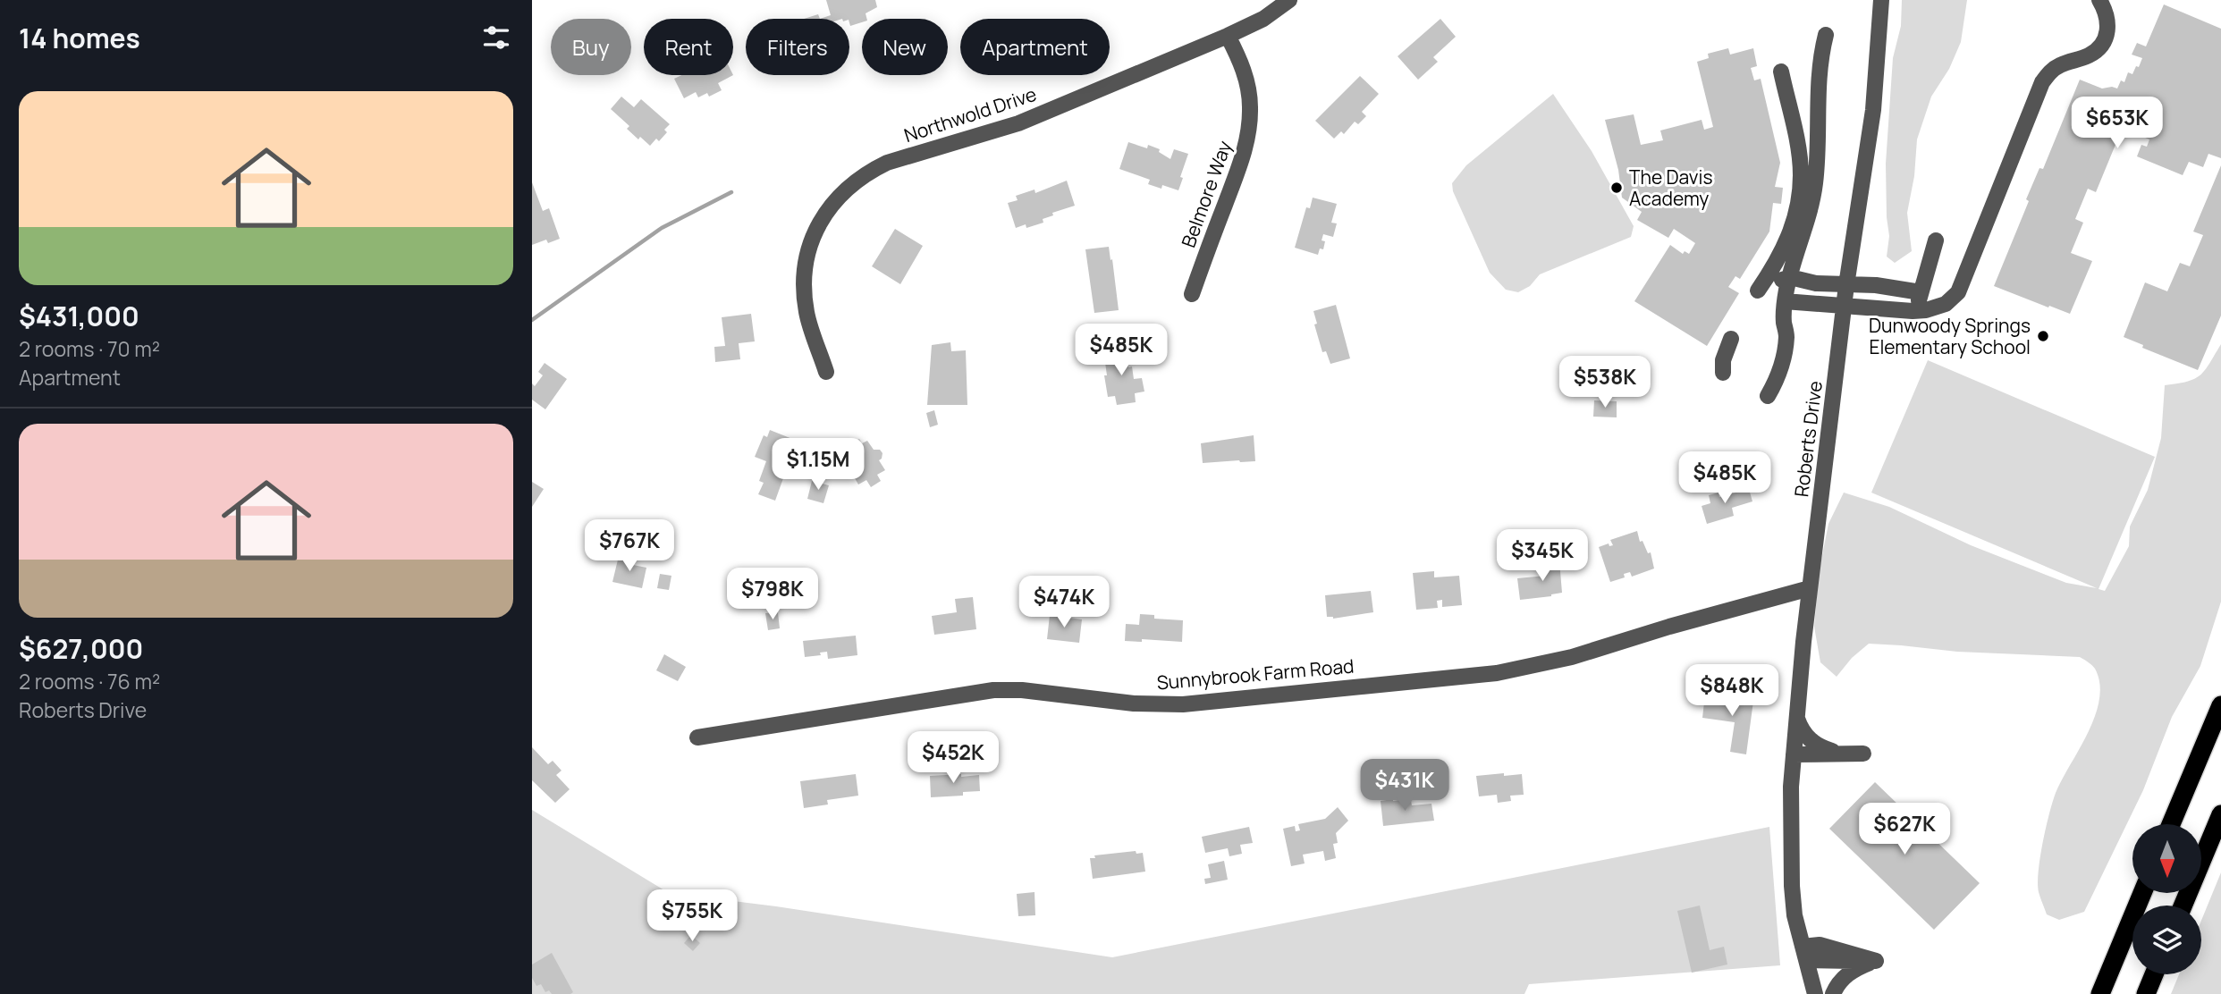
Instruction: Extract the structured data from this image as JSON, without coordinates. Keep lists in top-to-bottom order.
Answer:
{
  "streets": {
    "street": [
      "Northwold Drive",
      "Belmore Way",
      "Roberts Drive",
      "Sunnybrook Farm Road"
    ]
  },
  "crossings": [
    ["Northwold Drive", "Belmore Way"],
    ["Roberts Drive", "Sunnybrook Farm Road"]
  ],
  "places": ["The Davis Academy", "Dunwoody Springs Elementary School"],
  "north": "bottom",
  "page": {
    "heading": "14 homes",
    "chip": [
      "Buy",
      "Rent",
      "Filters",
      "New",
      "Apartment"
    ],
    "list": [
      {
        "name": "$431,000",
        "note": "2 rooms · 70 m² · Apartment"
      },
      {
        "name": "$627,000",
        "note": "2 rooms · 76 m² · Roberts Drive"
      }
    ],
    "price": [
      "$653K",
      "$485K",
      "$538K",
      "$1.15M",
      "$485K",
      "$767K",
      "$345K",
      "$798K",
      "$474K",
      "$848K",
      "$452K",
      "$431K",
      "$627K",
      "$755K"
    ]
  }
}
